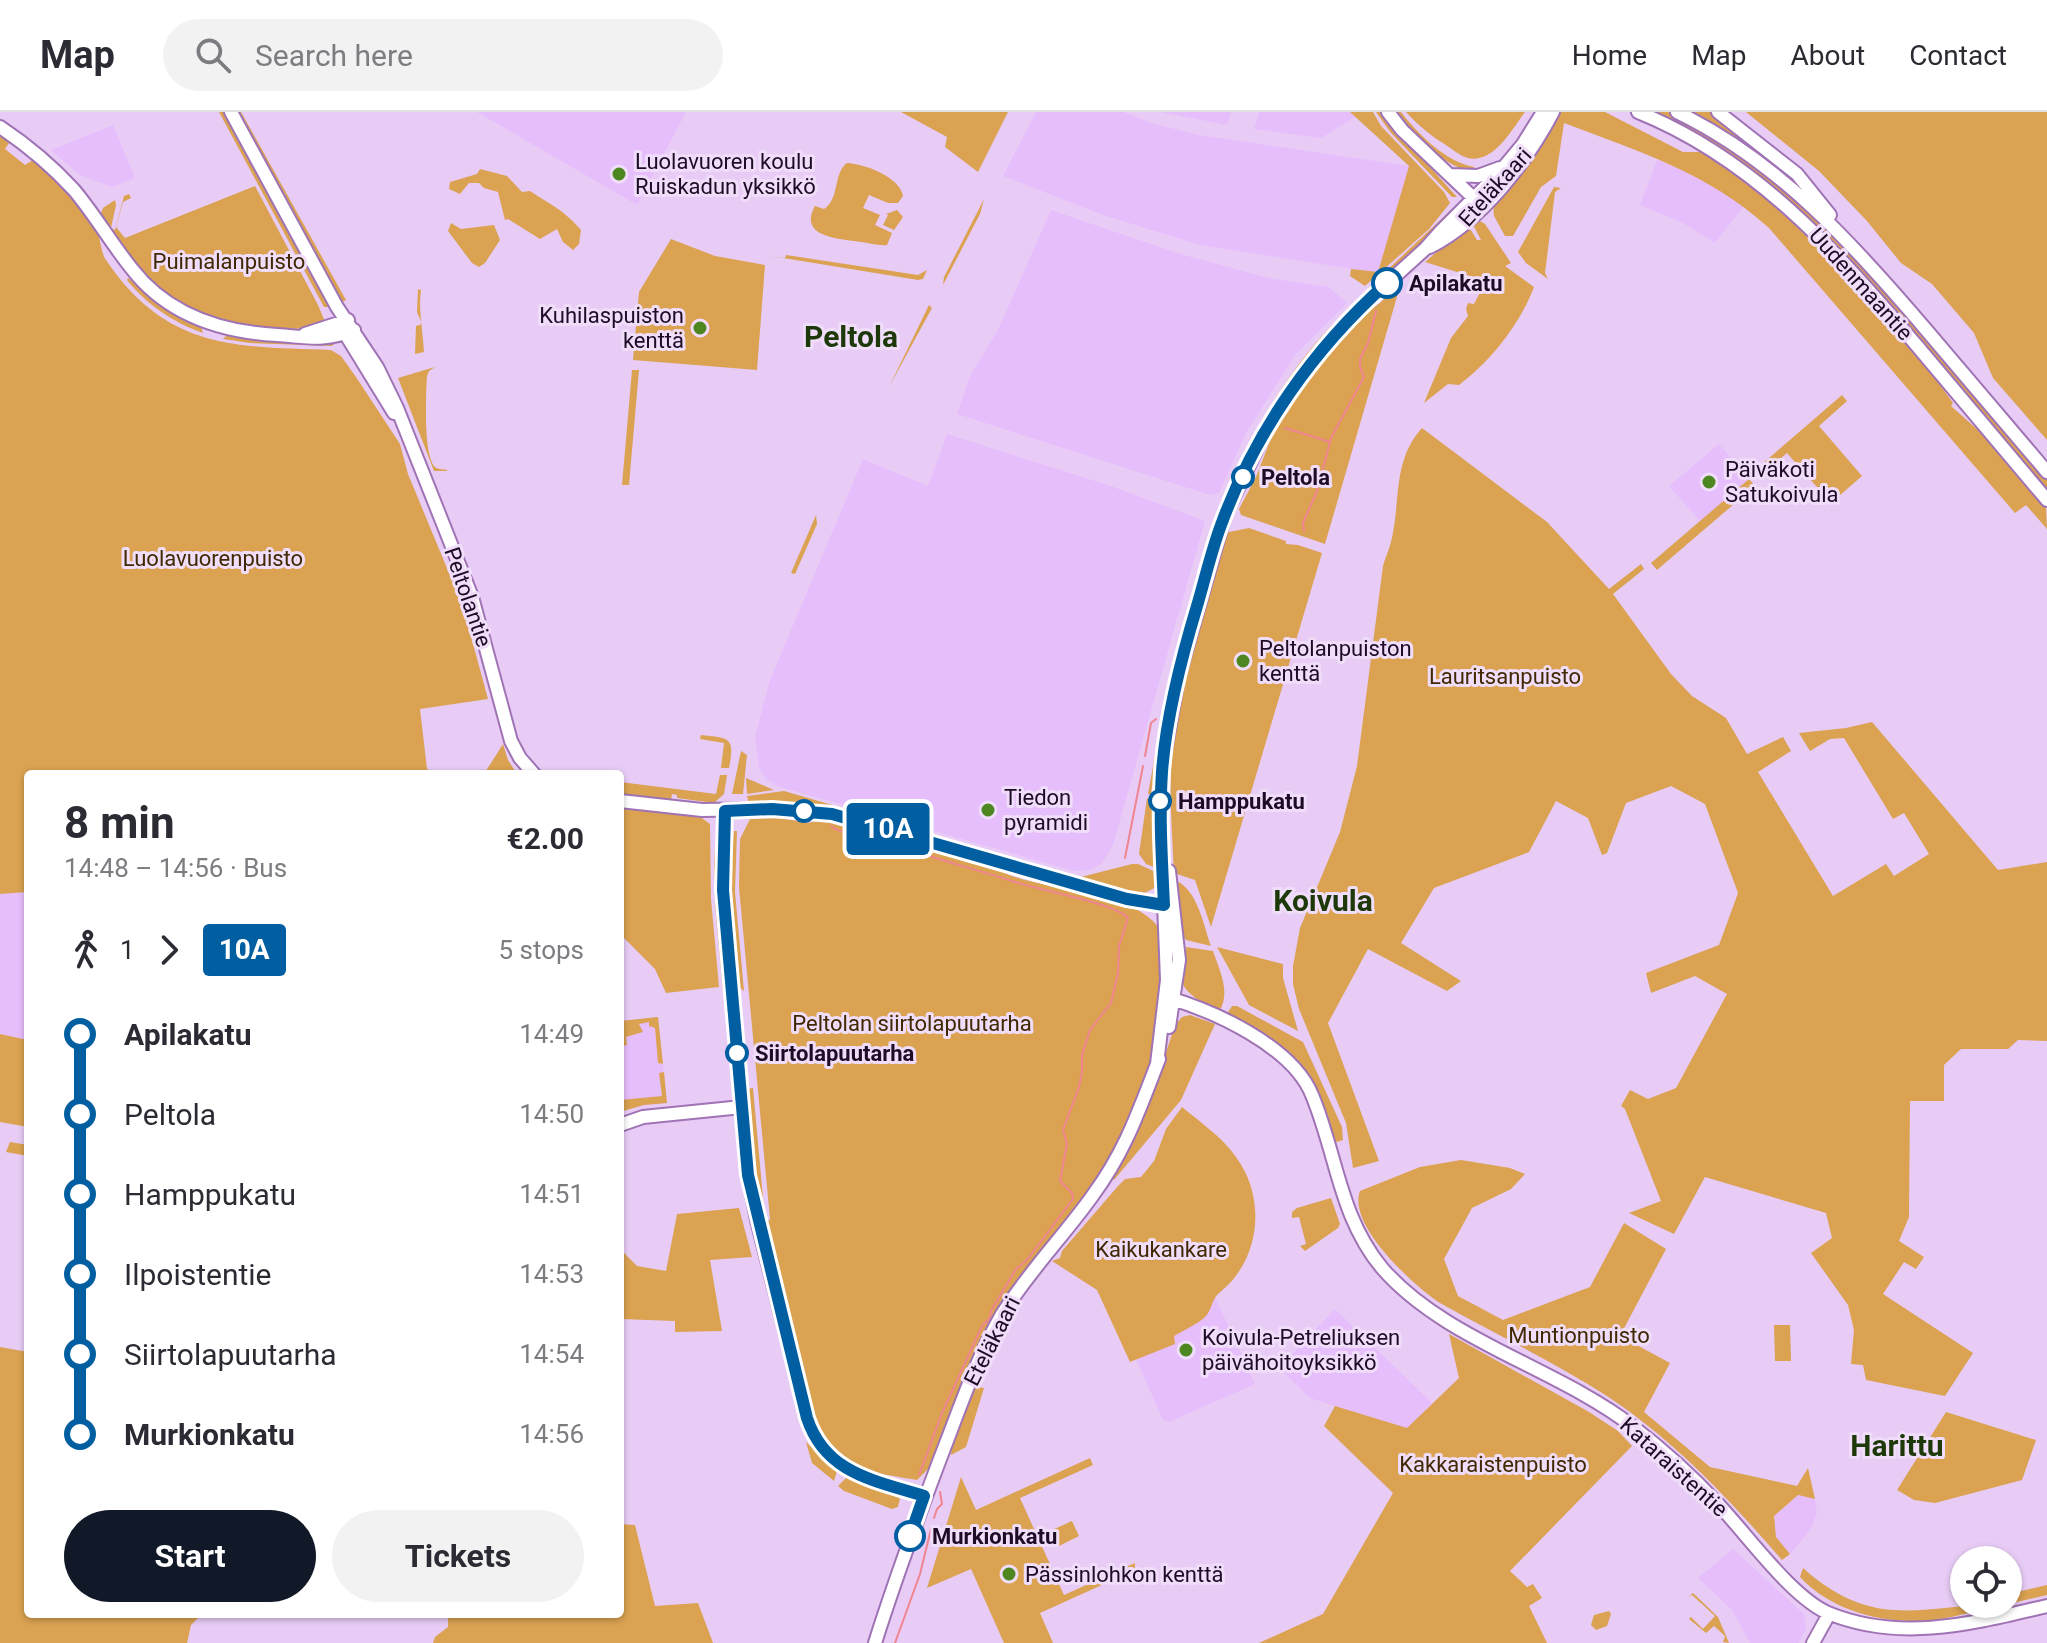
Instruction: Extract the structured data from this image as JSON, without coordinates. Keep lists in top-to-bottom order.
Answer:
{
  "streets": {
    "street": [
      "Eteläkaari",
      "Uudenmaantie",
      "Peltolantie",
      "Kataraistentie"
    ]
  },
  "crossings": [
    ["Eteläkaari", "Kataraistentie"]
  ],
  "districts": ["Peltola", "Koivula", "Harittu"],
  "parks": [
    "Puimalanpuisto",
    "Luolavuorenpuisto",
    "Lauritsanpuisto",
    "Peltolan siirtolapuutarha",
    "Kaikukankare",
    "Muntionpuisto",
    "Kakkaraistenpuisto"
  ],
  "places": [
    "Luolavuoren koulu Ruiskadun yksikkö",
    "Apilakatu",
    "Kuhilaspuiston kenttä",
    "Peltola",
    "Päiväkoti Satukoivula",
    "Peltolanpuiston kenttä",
    "Hamppukatu",
    "Tiedon pyramidi",
    "Siirtolapuutarha",
    "Koivula-Petreliuksen päivähoitoyksikkö",
    "Murkionkatu",
    "Pässinlohkon kenttä"
  ],
  "lines": ["bus line 10A"],
  "page": {
    "header": "Map",
    "search": "Search here",
    "nav": [
      "Home",
      "Map",
      "About",
      "Contact"
    ],
    "on_map": "10A",
    "heading": ["8 min", "14:48 – 14:56 · Bus", "€2.00"],
    "legs": ["1", "10A", "5 stops"],
    "list": [
      {
        "name": "Apilakatu",
        "value": "14:49"
      },
      {
        "name": "Peltola",
        "value": "14:50"
      },
      {
        "name": "Hamppukatu",
        "value": "14:51"
      },
      {
        "name": "Ilpoistentie",
        "value": "14:53"
      },
      {
        "name": "Siirtolapuutarha",
        "value": "14:54"
      },
      {
        "name": "Murkionkatu",
        "value": "14:56"
      }
    ],
    "buttons": ["Start", "Tickets"]
  }
}
